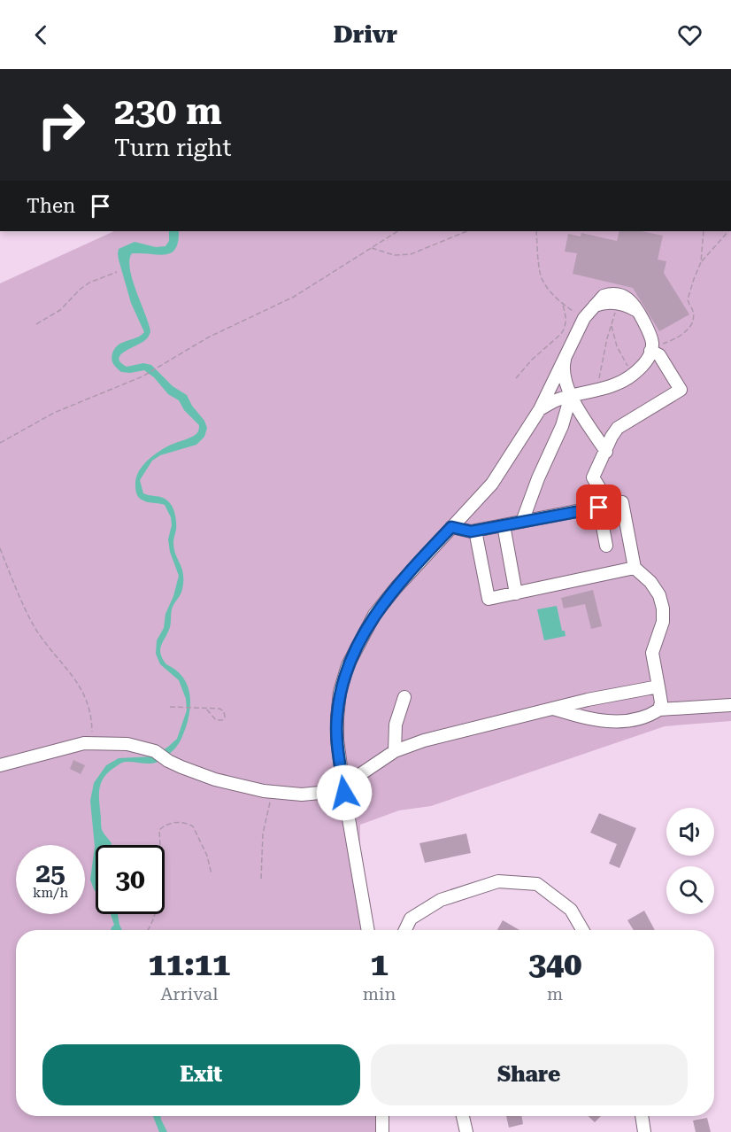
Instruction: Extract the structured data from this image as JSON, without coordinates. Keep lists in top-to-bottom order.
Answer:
{
  "page": {
    "header": "Drivr",
    "turn": ["230 m", "Turn right"],
    "then": "Then",
    "speed": "25 km/h",
    "limit": "30",
    "eta": [
      "11:11",
      "Arrival",
      "1",
      "min",
      "340",
      "m"
    ],
    "buttons": ["Exit", "Share"]
  }
}
